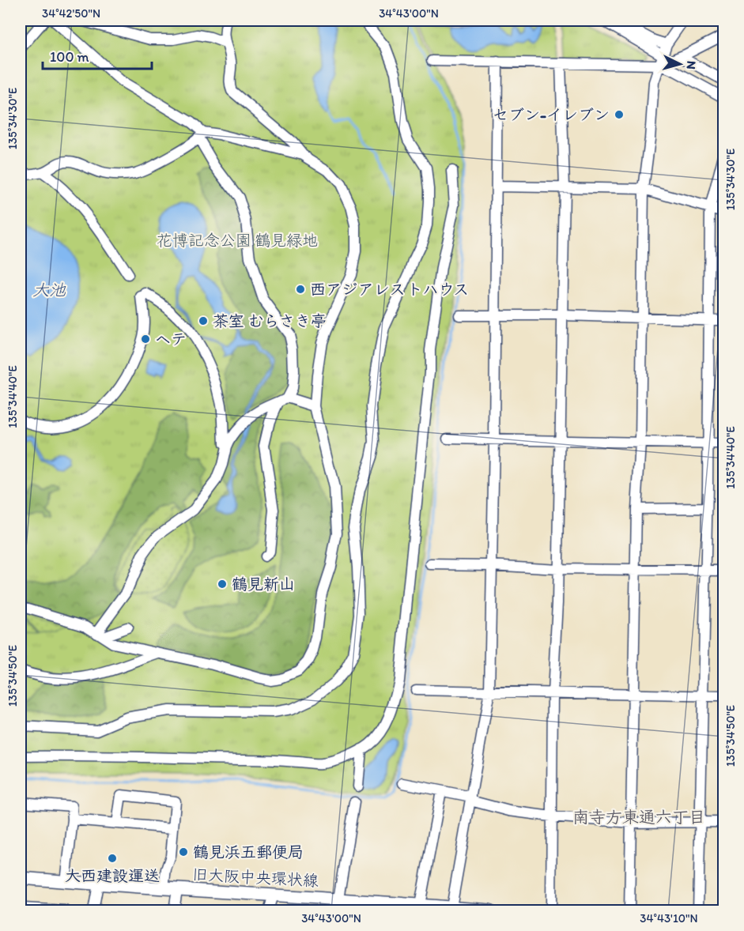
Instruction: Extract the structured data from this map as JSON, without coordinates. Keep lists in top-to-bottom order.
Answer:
{
  "streets": {
    "main road": ["旧大阪中央環状線"]
  },
  "districts": ["南寺方東通六丁目"],
  "water": ["大池"],
  "parks": ["花博記念公園 鶴見緑地"],
  "places": [
    "セブン-イレブン",
    "西アジアレストハウス",
    "茶室 むらさき亭",
    "ヘテ",
    "鶴見新山",
    "鶴見浜五郵便局",
    "大西建設運送"
  ],
  "scale_bar": "100 m",
  "north": "right",
  "coordinates": [
    "34°42'50\"N",
    "34°43'00\"N",
    "135°34'30\"E",
    "135°34'40\"E",
    "135°34'50\"E",
    "34°43'10\"N"
  ]
}
